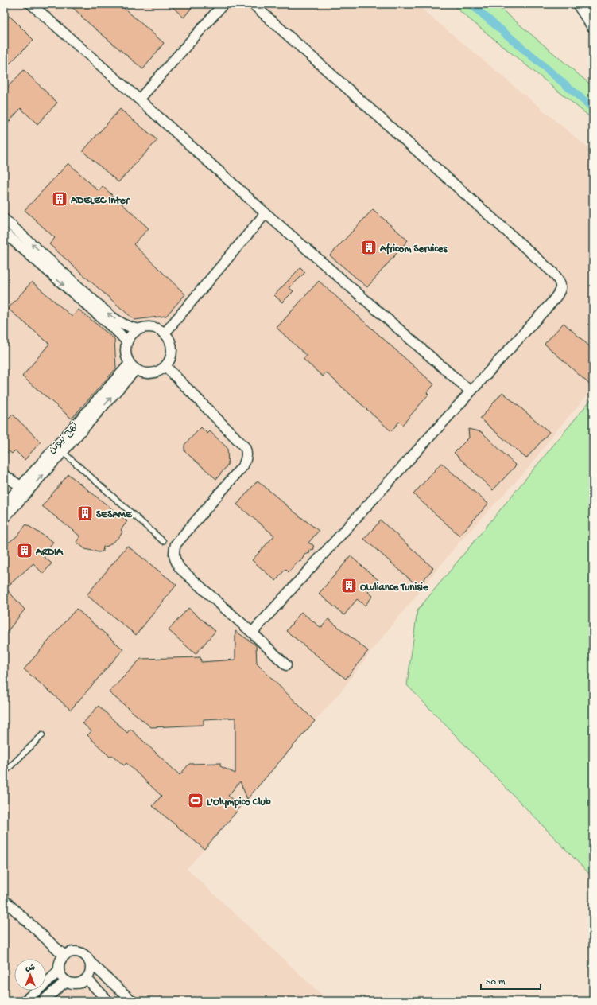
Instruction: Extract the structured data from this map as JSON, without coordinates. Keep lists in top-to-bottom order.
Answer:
{
  "streets": {
    "street": ["نهج نيوتن"]
  },
  "places": {
    "building": [
      "ADELEC Inter",
      "Africom Services",
      "SESAME",
      "ARDIA",
      "Owliance Tunisie"
    ],
    "sports": ["L'Olympico Club"]
  },
  "scale_bar": "50 m",
  "north": "top"
}
